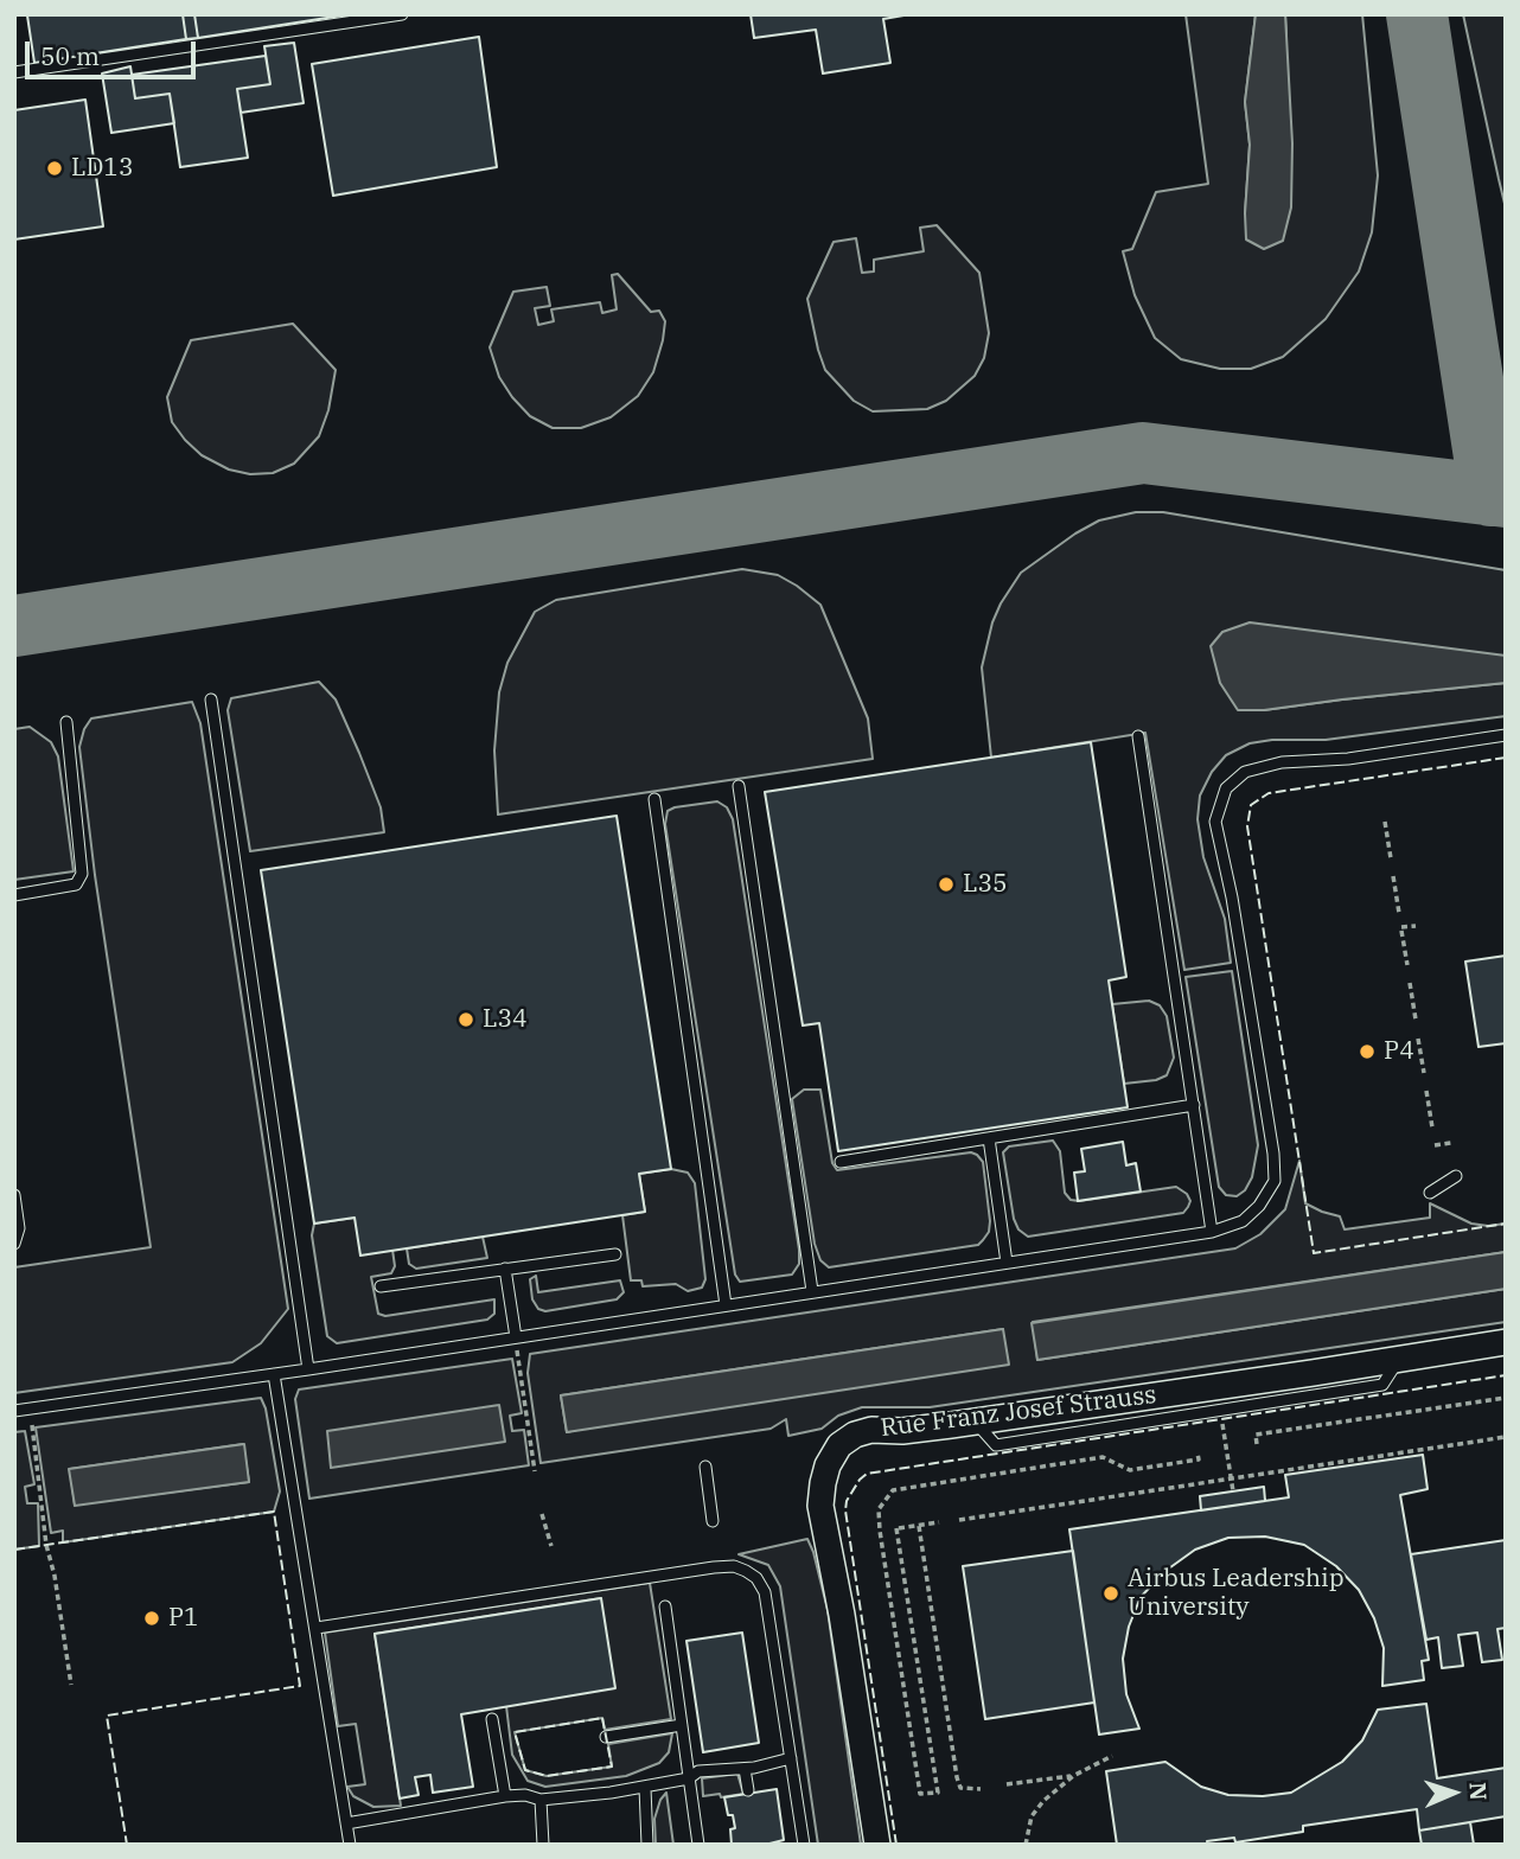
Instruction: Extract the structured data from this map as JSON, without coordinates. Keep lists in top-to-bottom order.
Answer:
{
  "streets": {
    "street": ["Rue Franz Josef Strauss"]
  },
  "places": [
    "LD13",
    "L35",
    "L34",
    "P4",
    "Airbus Leadership University",
    "P1"
  ],
  "scale_bar": "50 m",
  "north": "right"
}
